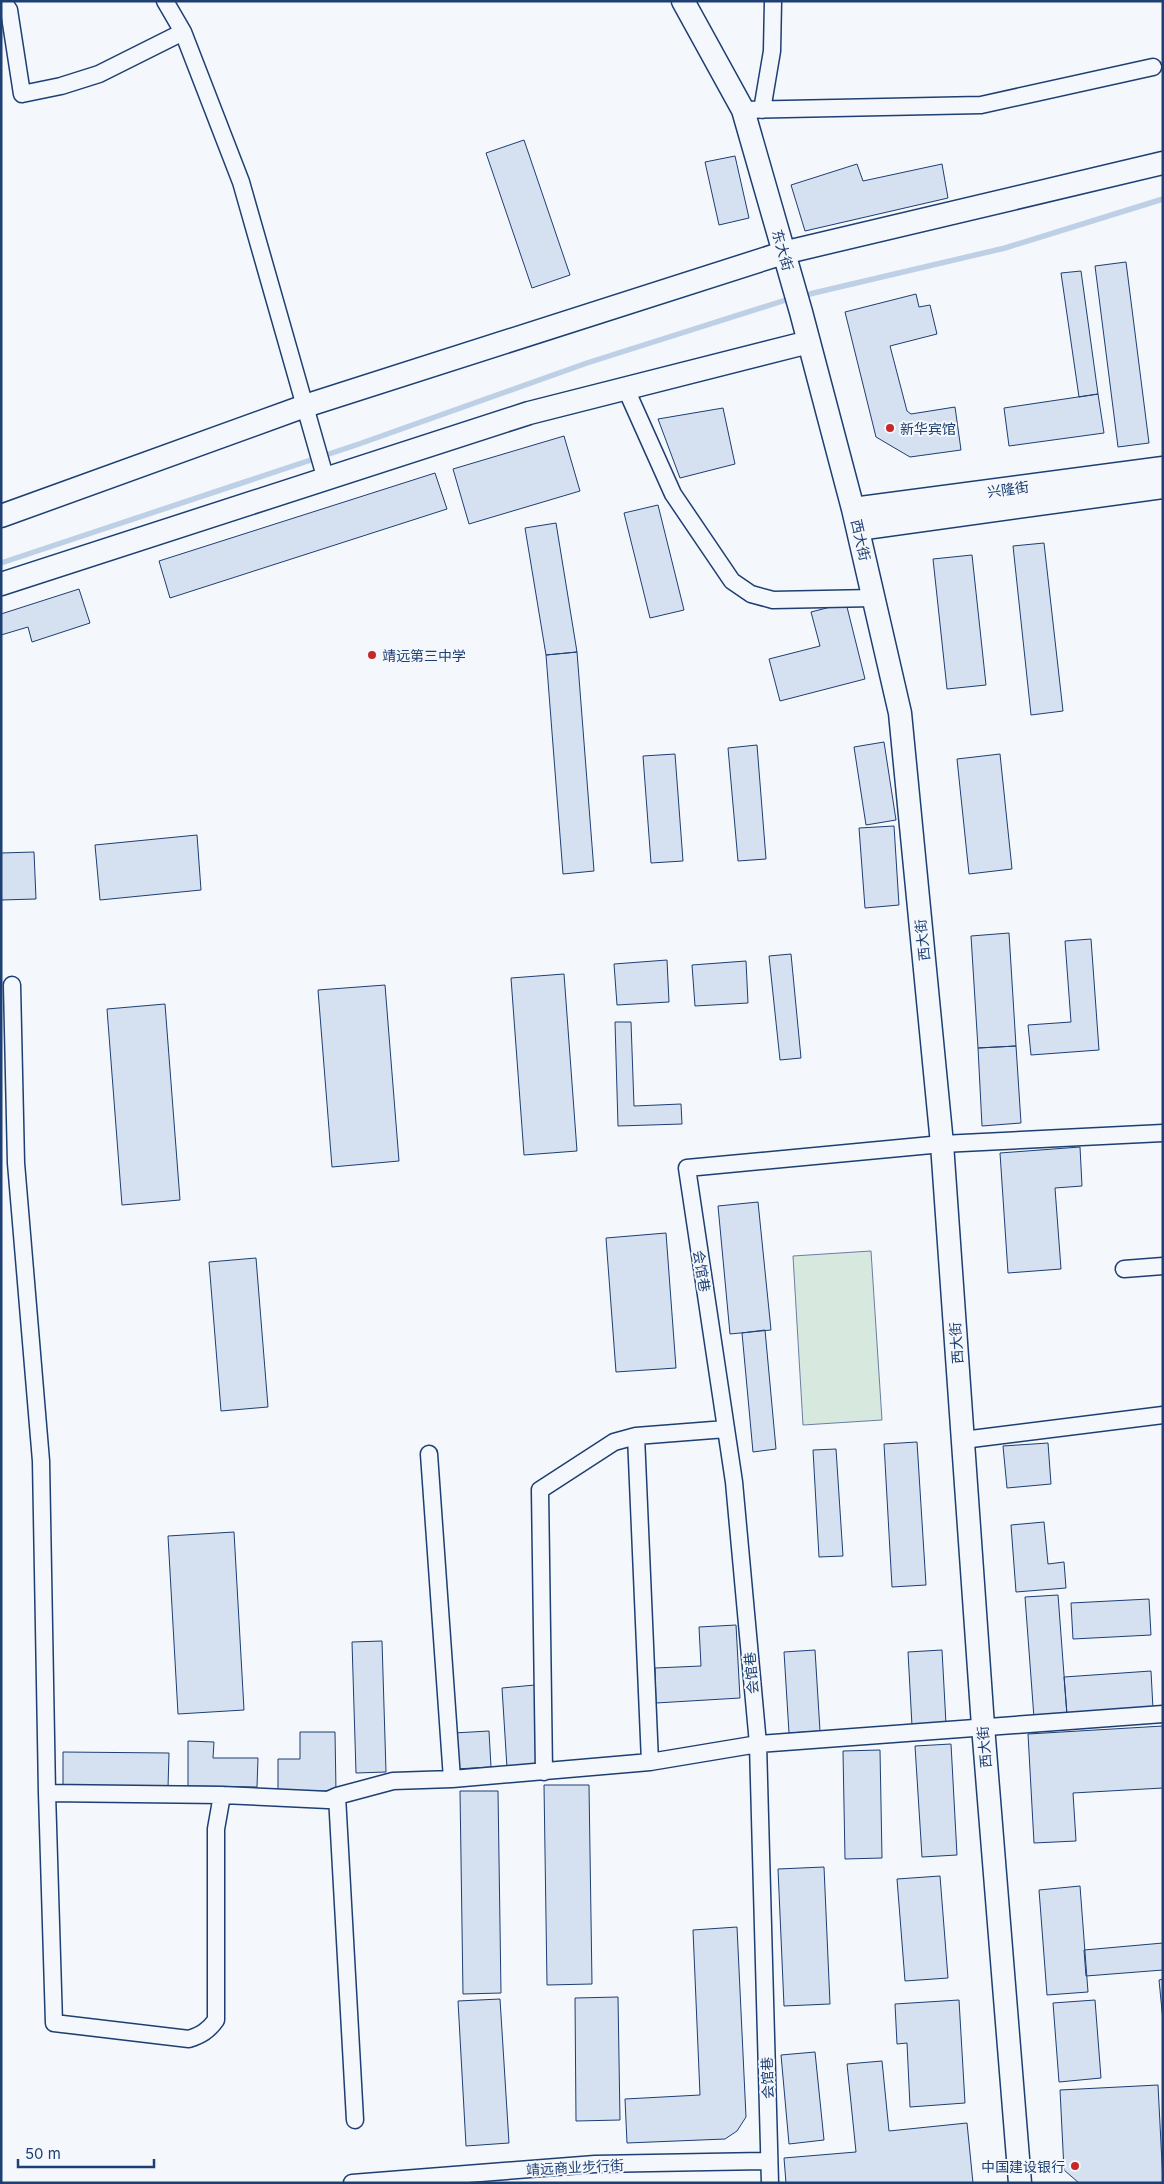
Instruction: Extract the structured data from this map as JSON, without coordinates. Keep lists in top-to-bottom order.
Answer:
{
  "streets": {
    "main road": ["东大街", "兴隆街", "西大街"],
    "street": ["会馆巷", "靖远商业步行街"]
  },
  "crossings": [
    ["东大街", "兴隆街"],
    ["东大街", "西大街"],
    ["兴隆街", "西大街"],
    ["西大街", "会馆巷"],
    ["会馆巷", "靖远商业步行街"]
  ],
  "places": ["新华宾馆", "靖远第三中学", "中国建设银行"],
  "scale_bar": "50 m"
}
